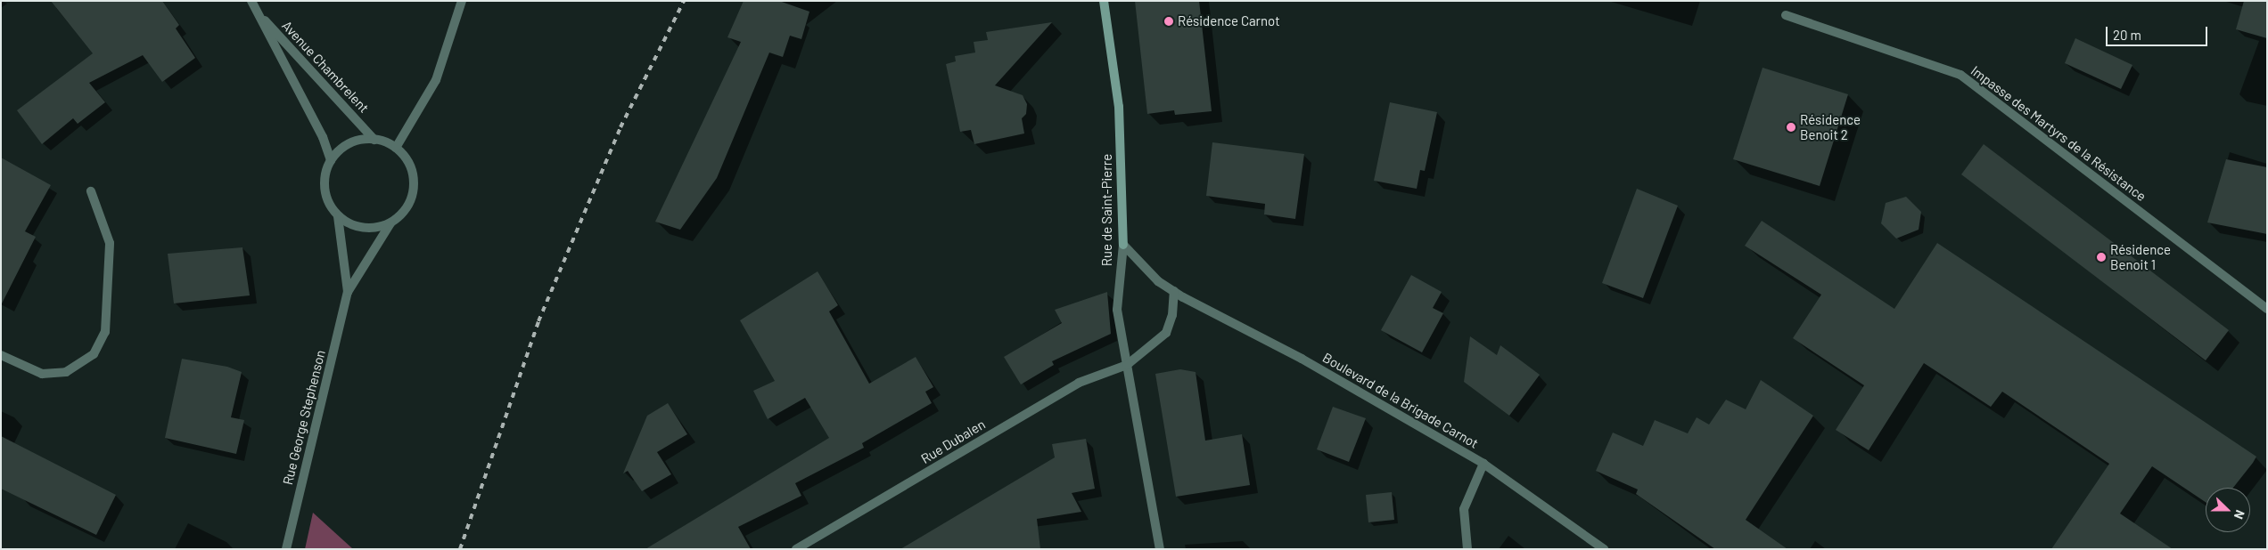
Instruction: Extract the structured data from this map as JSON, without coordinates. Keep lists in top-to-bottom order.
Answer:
{
  "streets": {
    "street": [
      "Avenue Chambrelent",
      "Impasse des Martyrs de la Résistance",
      "Rue de Saint-Pierre",
      "Boulevard de la Brigade Carnot",
      "Rue George Stephenson",
      "Rue Dubalen"
    ]
  },
  "crossings": [
    ["Avenue Chambrelent", "Rue George Stephenson"],
    ["Rue de Saint-Pierre", "Boulevard de la Brigade Carnot"],
    ["Rue de Saint-Pierre", "Rue Dubalen"]
  ],
  "places": ["Résidence Carnot", "Résidence Benoit 2", "Résidence Benoit 1"],
  "scale_bar": "20 m",
  "north": "right"
}
